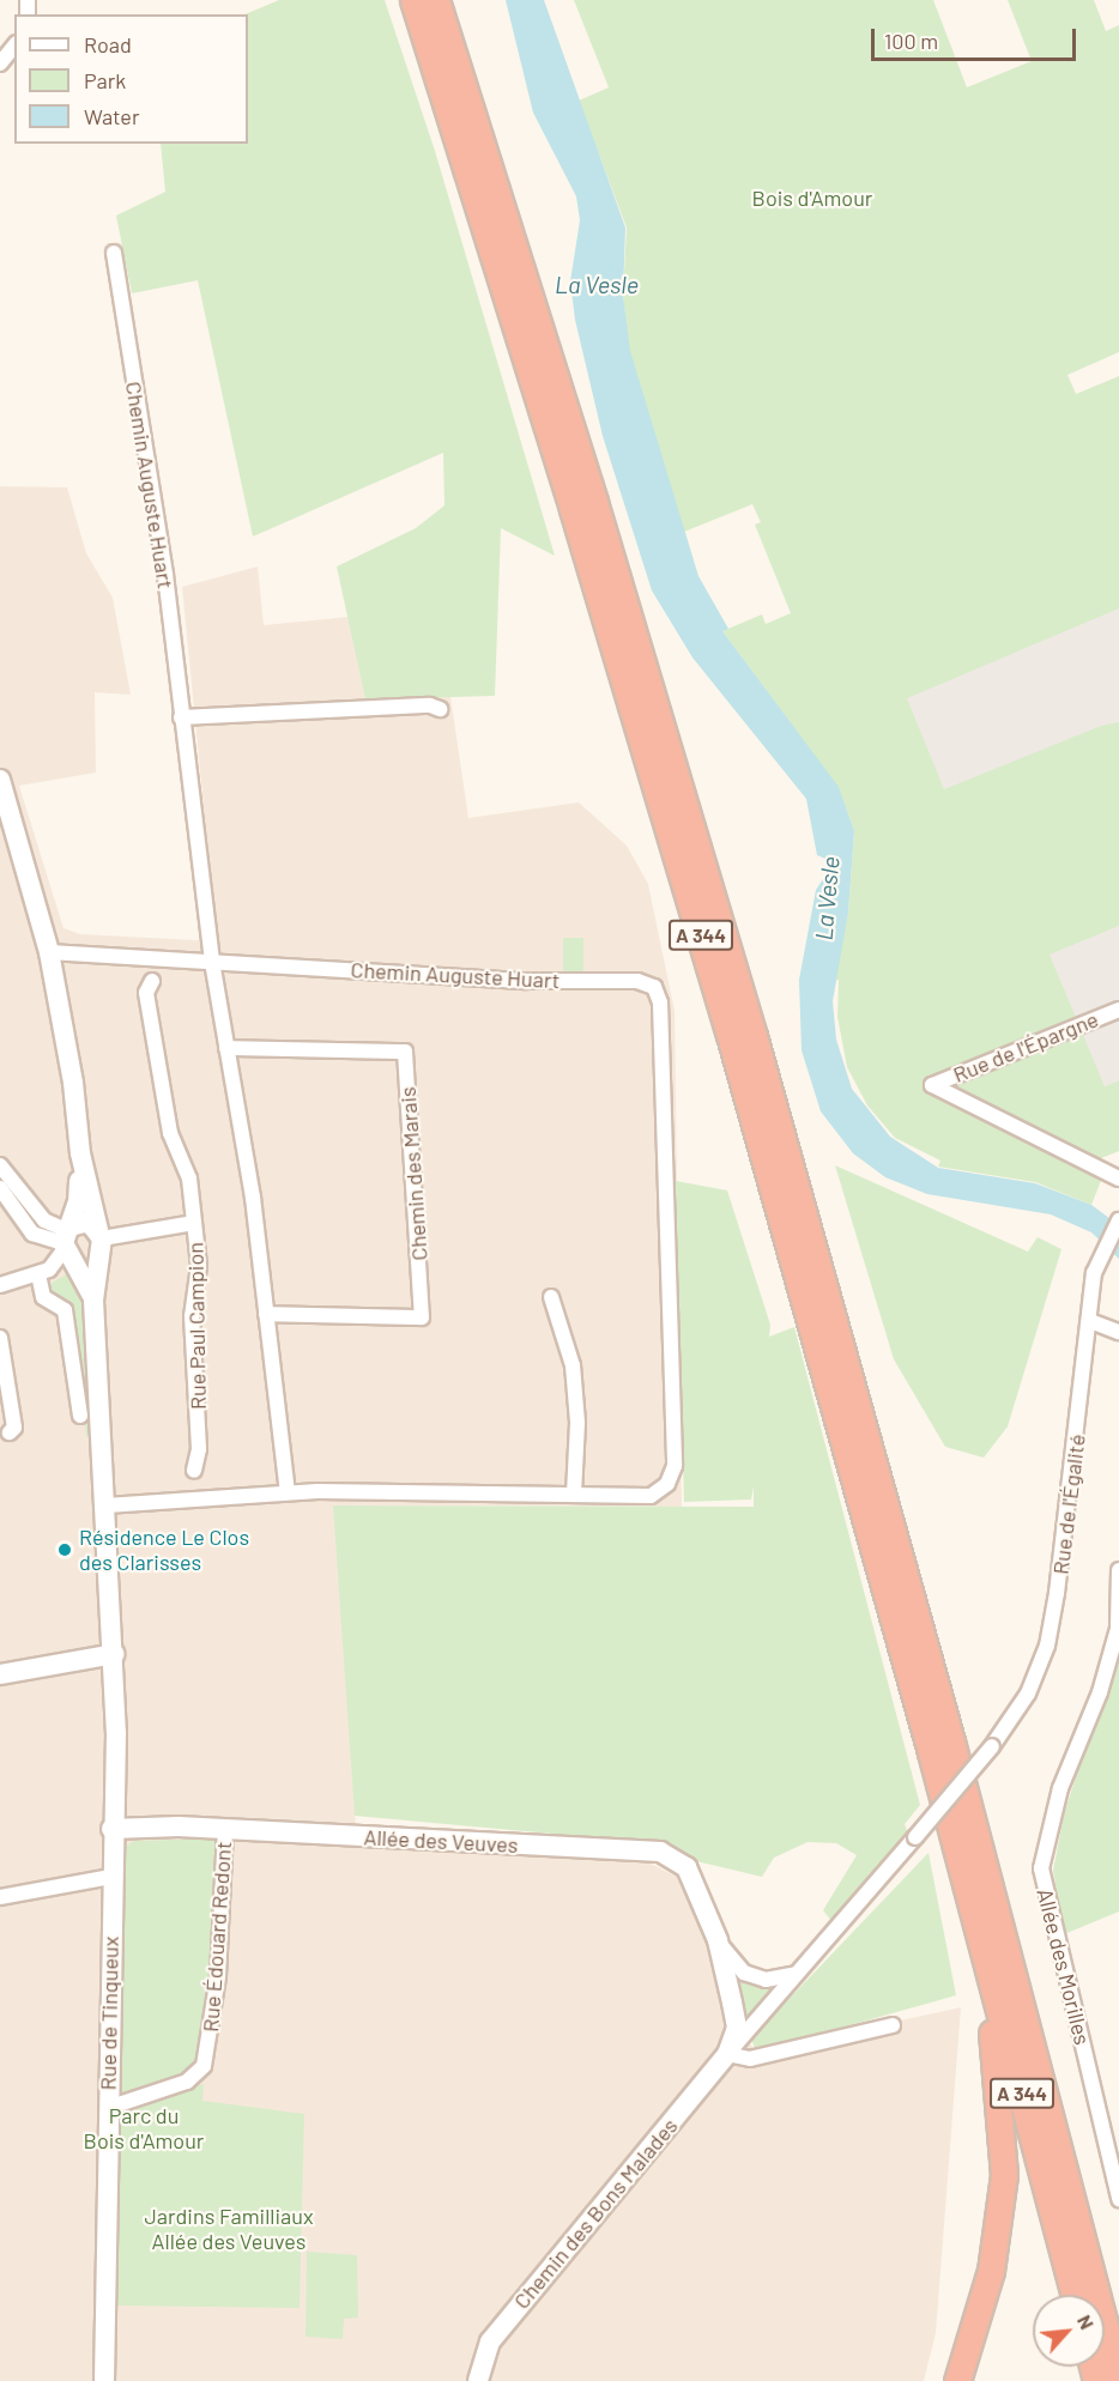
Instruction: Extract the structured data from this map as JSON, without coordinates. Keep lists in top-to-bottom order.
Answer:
{
  "streets": {
    "highway": ["A 344"],
    "street": [
      "Chemin Auguste Huart",
      "Rue de l'Épargne",
      "Chemin des Marais",
      "Rue Paul Campion",
      "Rue de l'Égalité",
      "Allée des Veuves",
      "Rue Édouard Redont",
      "Allée des Morilles",
      "Rue de Tinqueux",
      "Chemin des Bons Malades"
    ]
  },
  "crossings": [
    ["Rue de l'Égalité", "Chemin des Bons Malades"],
    ["Allée des Veuves", "Rue Édouard Redont"],
    ["Allée des Veuves", "Rue de Tinqueux"],
    ["Allée des Veuves", "Chemin des Bons Malades"],
    ["Rue Édouard Redont", "Rue de Tinqueux"]
  ],
  "water": ["La Vesle"],
  "parks": ["Bois d'Amour", "Parc du Bois d'Amour", "Jardins Familliaux Allée des Veuves"],
  "places": ["Résidence Le Clos des Clarisses"],
  "legend": ["Road", "Park", "Water"],
  "scale_bar": "100 m",
  "north": "top right"
}
